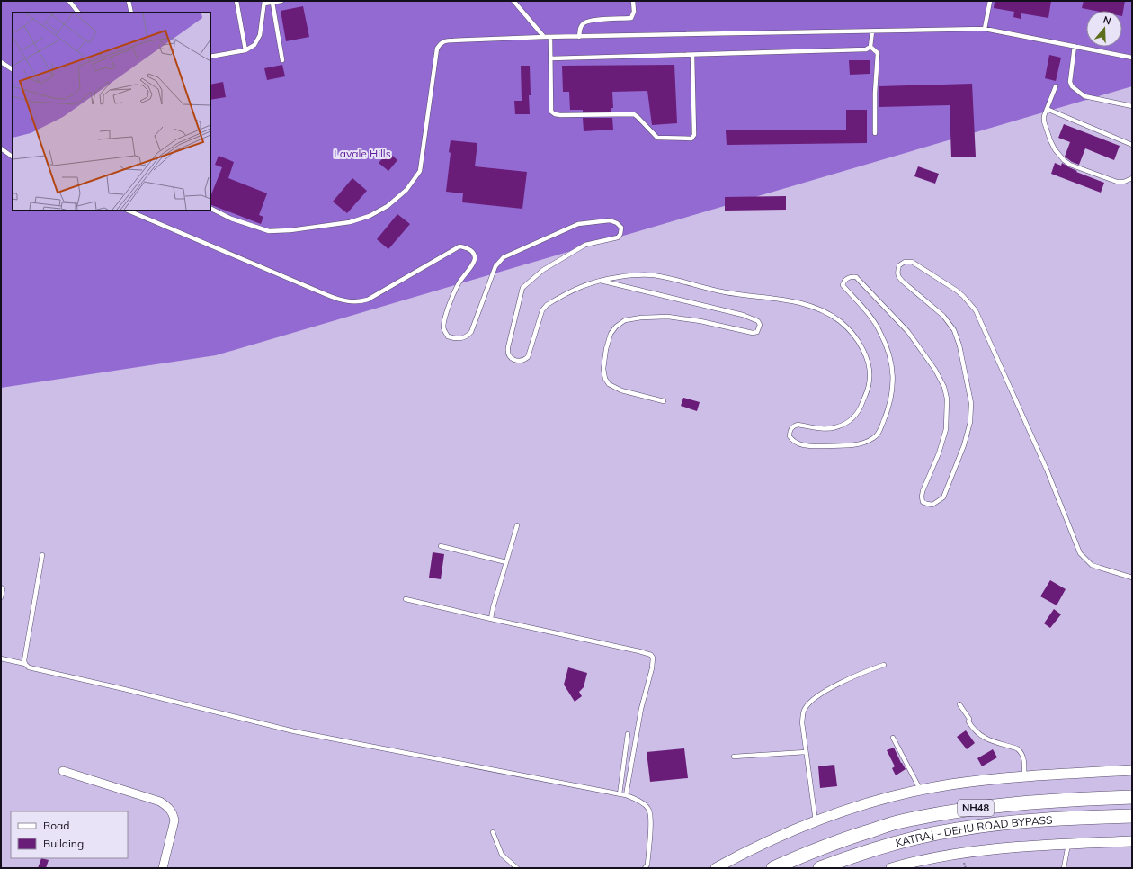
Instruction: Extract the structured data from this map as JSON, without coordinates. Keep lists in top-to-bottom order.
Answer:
{
  "streets": {
    "highway": ["NH48", "KATRAJ - DEHU ROAD BYPASS"]
  },
  "parks": ["Lavale Hills"],
  "legend": ["Road", "Building"],
  "north": "top"
}
